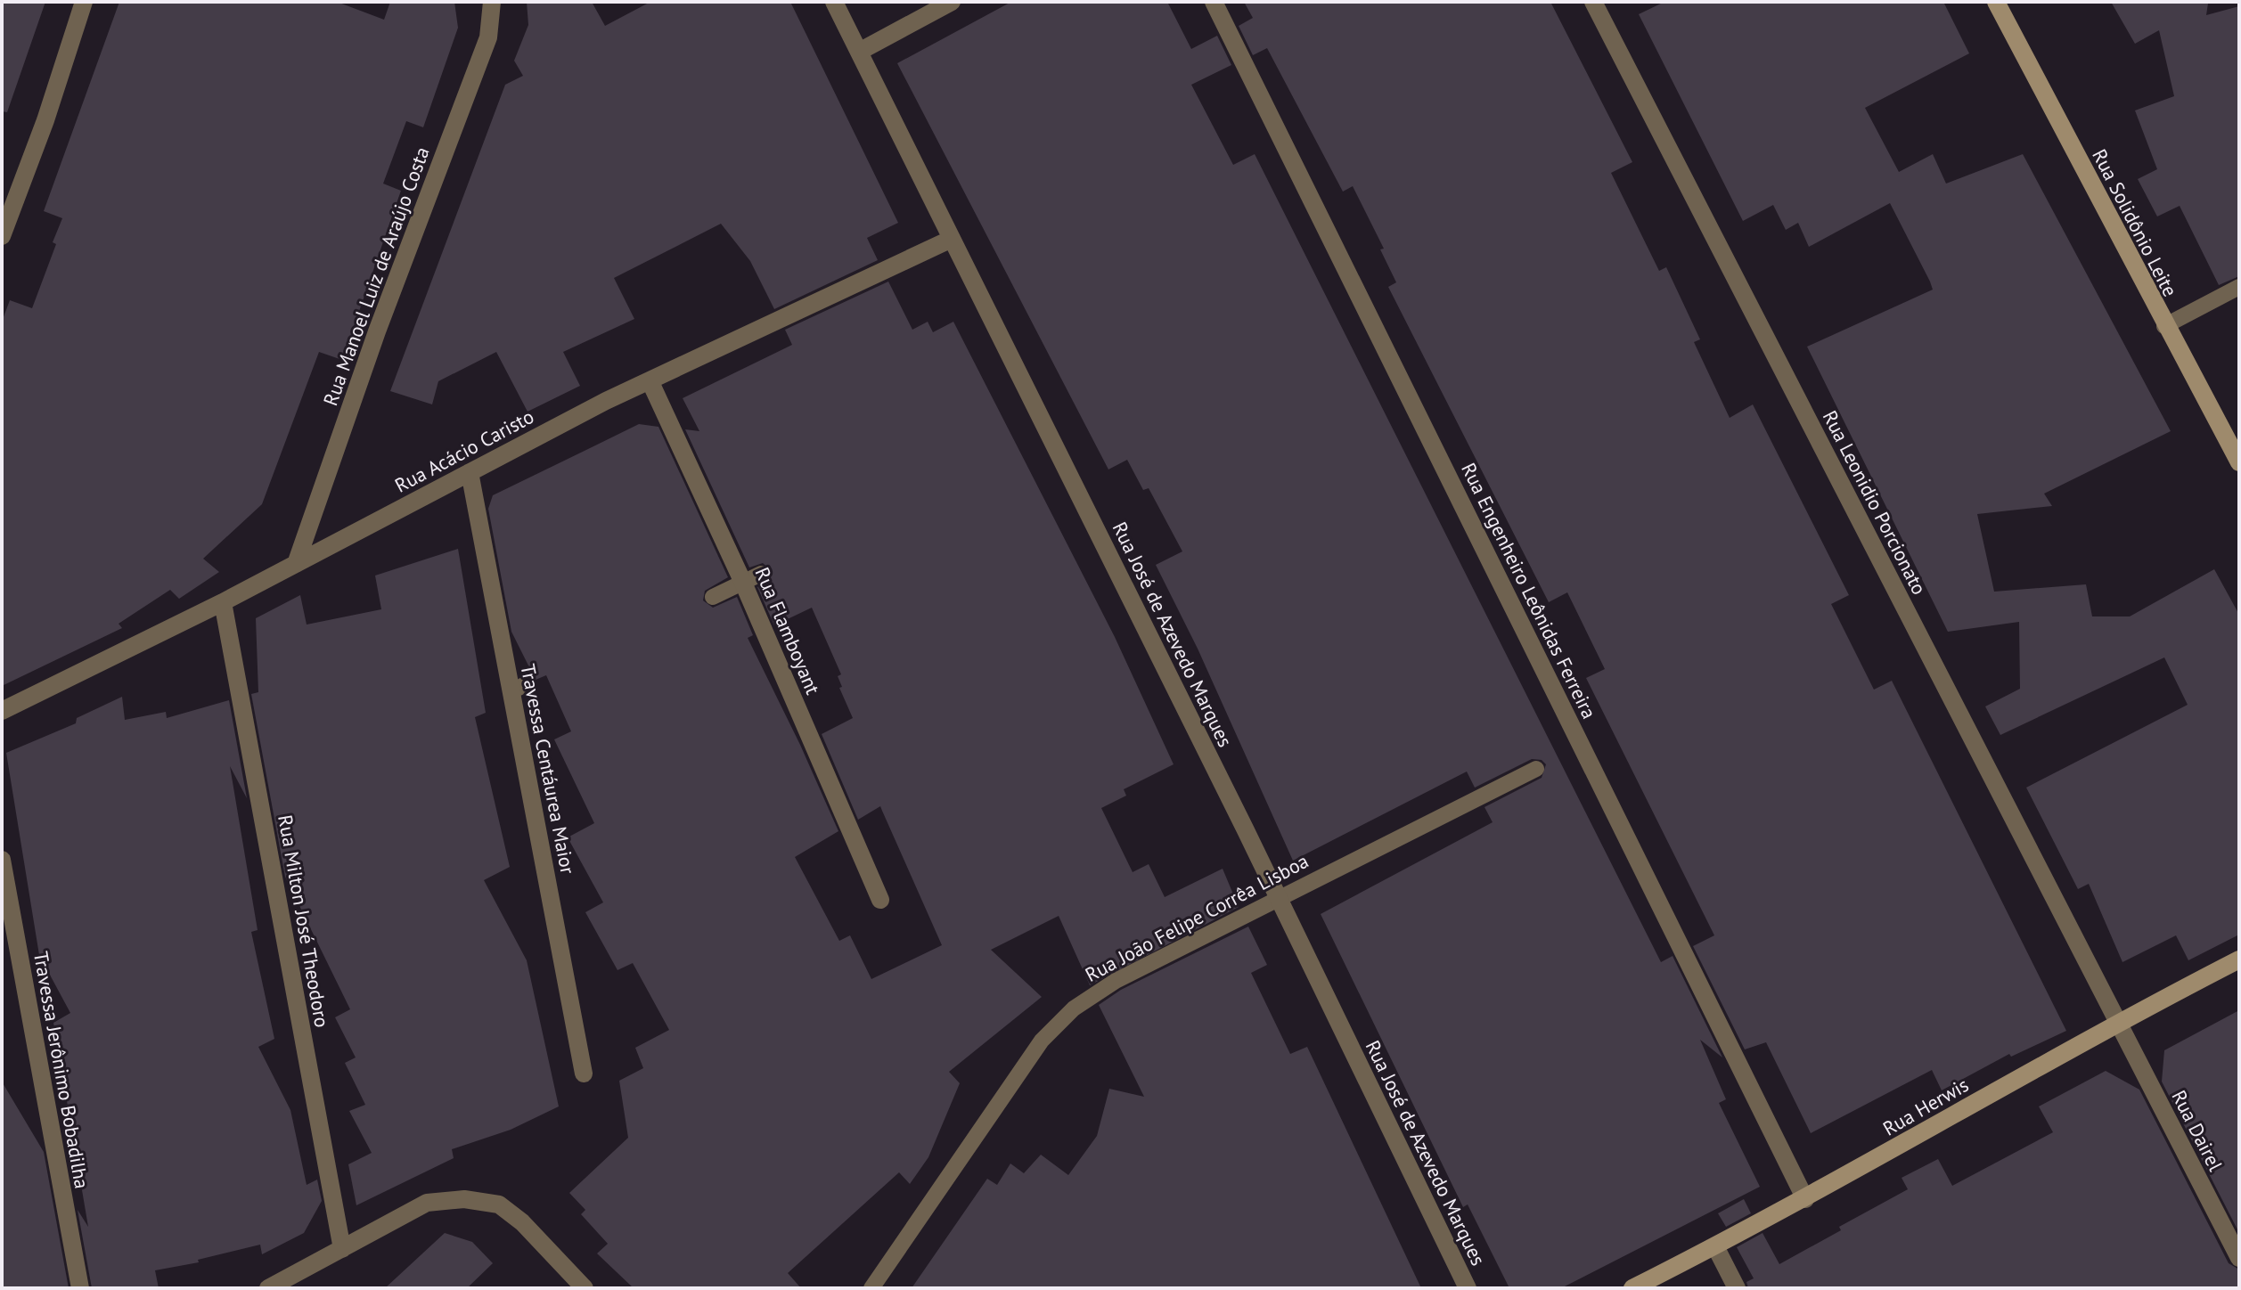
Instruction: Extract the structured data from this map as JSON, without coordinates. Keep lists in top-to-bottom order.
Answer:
{
  "streets": {
    "main road": ["Rua Solidônio Leite", "Rua Herwis"],
    "street": [
      "Rua Manoel Luiz de Araújo Costa",
      "Rua Acácio Caristo",
      "Rua Leonidio Porcionato",
      "Rua Engenheiro Leônidas Ferreira",
      "Rua Flamboyant",
      "Rua José de Azevedo Marques",
      "Travessa Centáurea Maior",
      "Rua Milton José Theodoro",
      "Travessa Jerônimo Bobadilha",
      "Rua Dairel"
    ],
    "lane": ["Rua João Felipe Corrêa Lisboa"]
  },
  "crossings": [
    ["Rua Manoel Luiz de Araújo Costa", "Rua Acácio Caristo"],
    ["Rua Acácio Caristo", "Rua Flamboyant"],
    ["Rua Acácio Caristo", "Rua José de Azevedo Marques"],
    ["Rua Acácio Caristo", "Travessa Centáurea Maior"],
    ["Rua Acácio Caristo", "Rua Milton José Theodoro"],
    ["Rua Leonidio Porcionato", "Rua Herwis"],
    ["Rua Leonidio Porcionato", "Rua Dairel"],
    ["Rua Engenheiro Leônidas Ferreira", "Rua Herwis"],
    ["Rua José de Azevedo Marques", "Rua João Felipe Corrêa Lisboa"],
    ["Rua Herwis", "Rua Dairel"]
  ]
}
